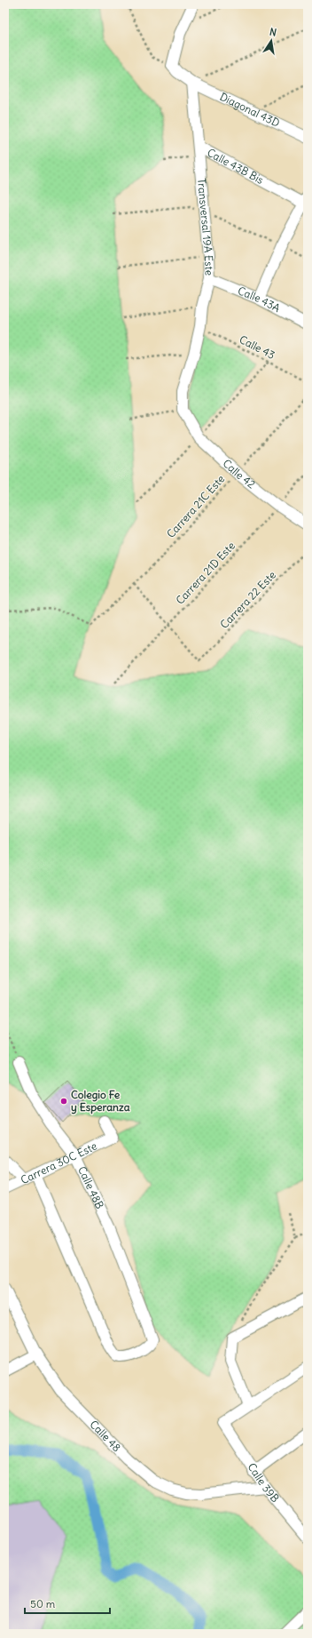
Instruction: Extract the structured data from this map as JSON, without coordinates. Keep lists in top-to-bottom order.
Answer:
{
  "streets": {
    "street": [
      "Diagonal 43D",
      "Calle 43B Bis",
      "Transversal 19A Este",
      "Calle 43A",
      "Calle 42",
      "Carrera 30C Este",
      "Calle 48B",
      "Calle 48",
      "Calle 39B"
    ],
    "path": [
      "Calle 43",
      "Carrera 21C Este",
      "Carrera 21D Este",
      "Carrera 22 Este"
    ]
  },
  "crossings": [
    ["Diagonal 43D", "Transversal 19A Este"],
    ["Calle 43B Bis", "Transversal 19A Este"],
    ["Transversal 19A Este", "Calle 43A"],
    ["Transversal 19A Este", "Calle 43"],
    ["Transversal 19A Este", "Calle 42"],
    ["Calle 42", "Carrera 21C Este"],
    ["Calle 42", "Carrera 21D Este"],
    ["Carrera 21D Este", "Carrera 22 Este"],
    ["Carrera 30C Este", "Calle 48B"],
    ["Calle 48", "Calle 39B"]
  ],
  "places": ["Colegio Fe y Esperanza"],
  "scale_bar": "50 m",
  "north": "top"
}
